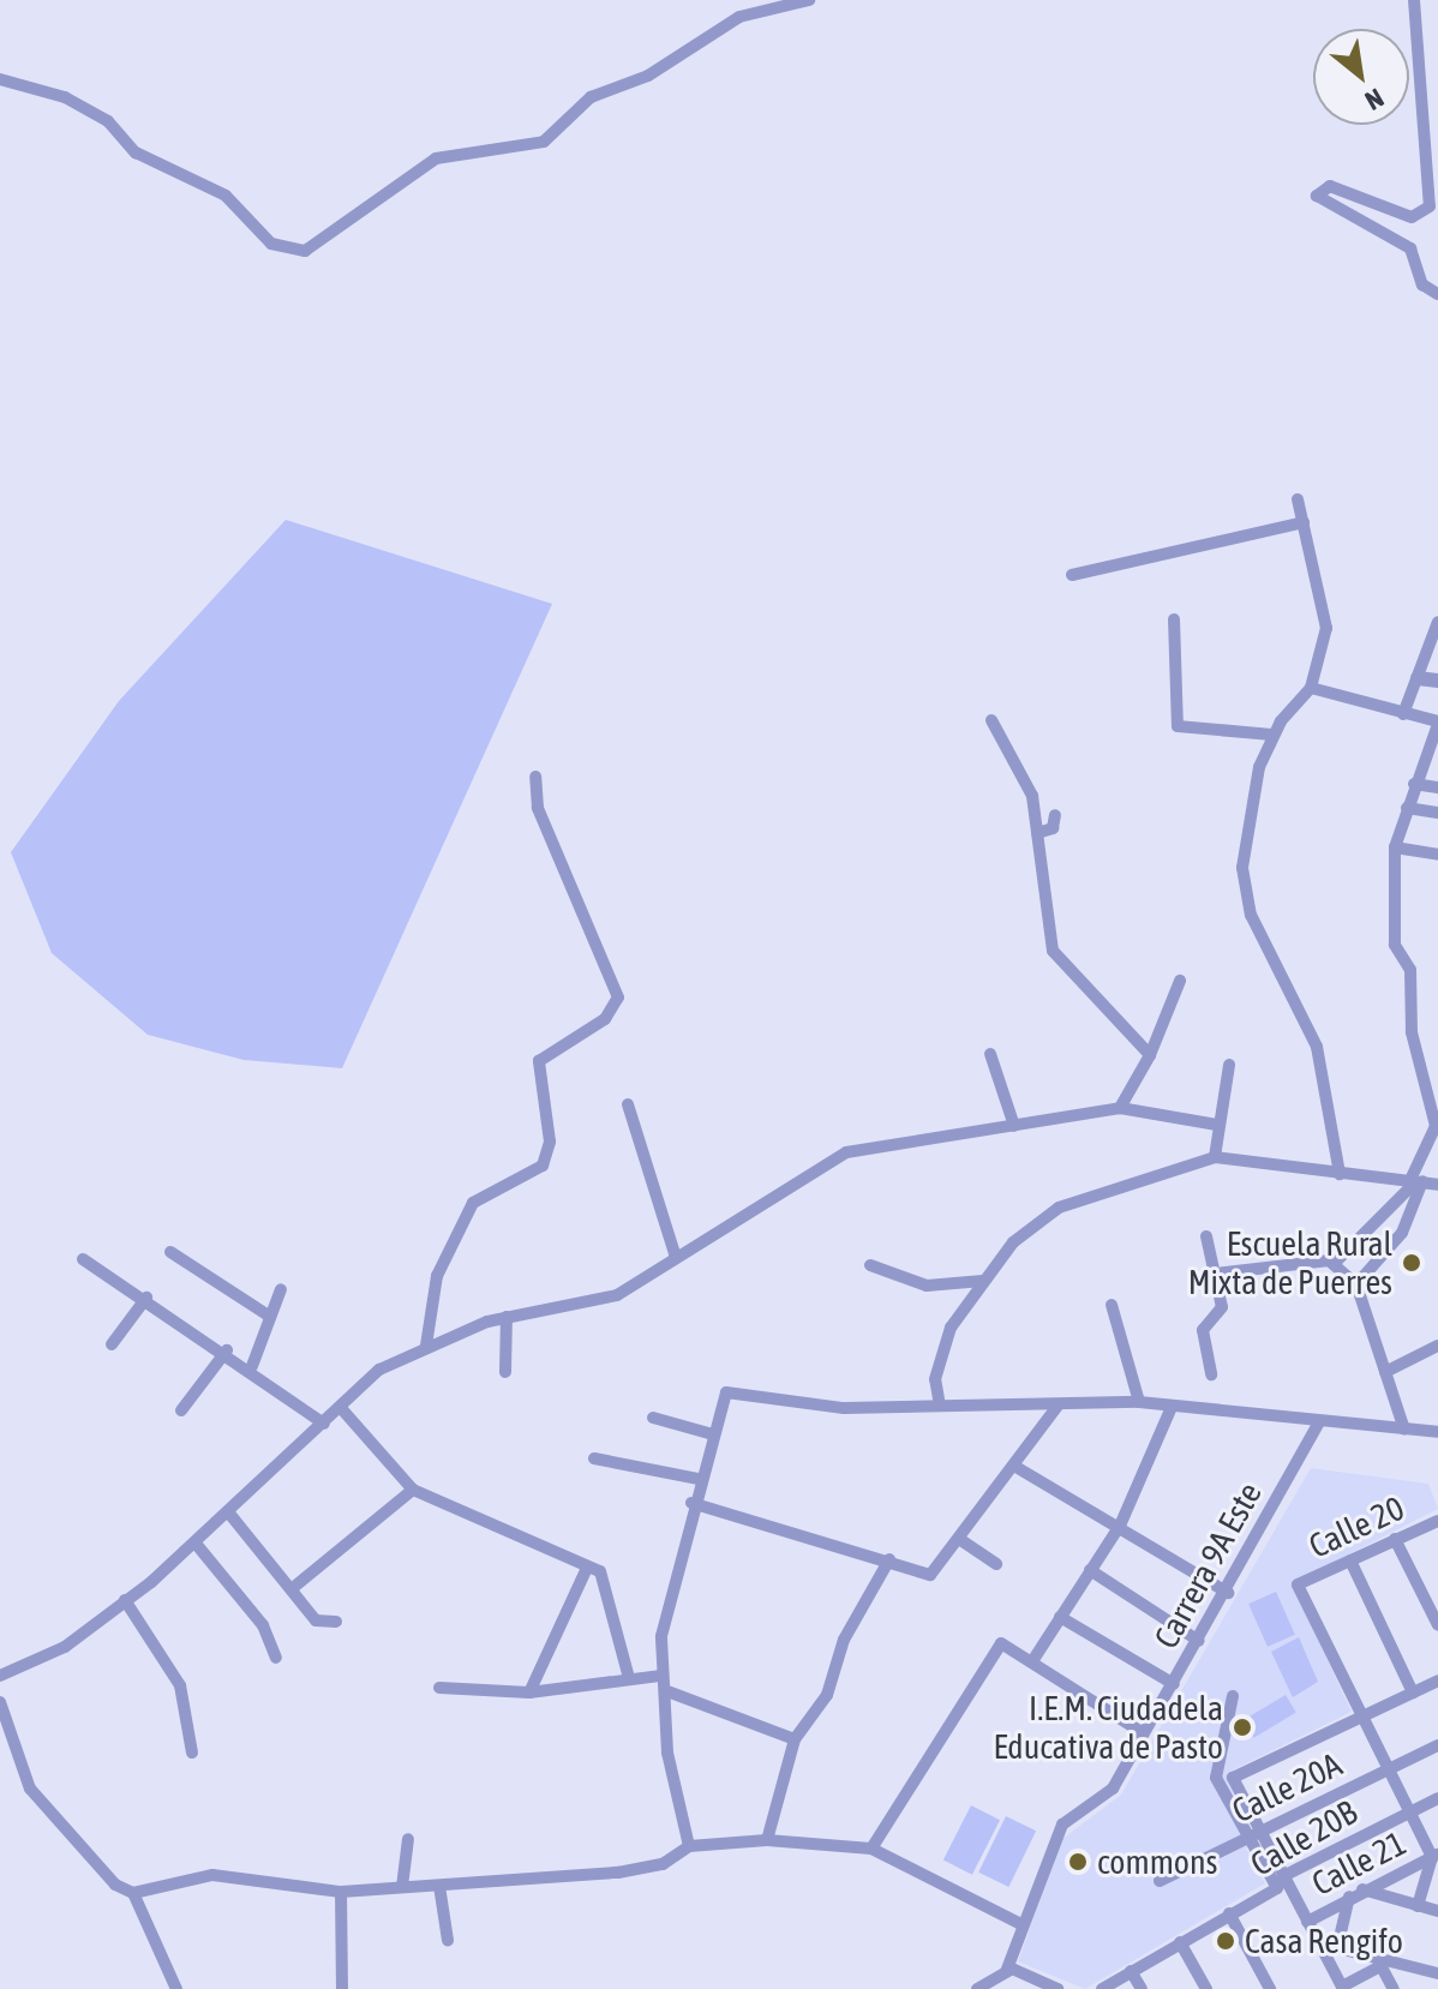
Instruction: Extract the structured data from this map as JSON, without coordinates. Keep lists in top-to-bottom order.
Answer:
{
  "streets": {
    "street": [
      "Calle 20",
      "Carrera 9A Este",
      "Calle 20A",
      "Calle 20B",
      "Calle 21"
    ]
  },
  "places": [
    "Escuela Rural Mixta de Puerres",
    "I.E.M. Ciudadela Educativa de Pasto",
    "commons",
    "Casa Rengifo"
  ],
  "north": "bottom right"
}
